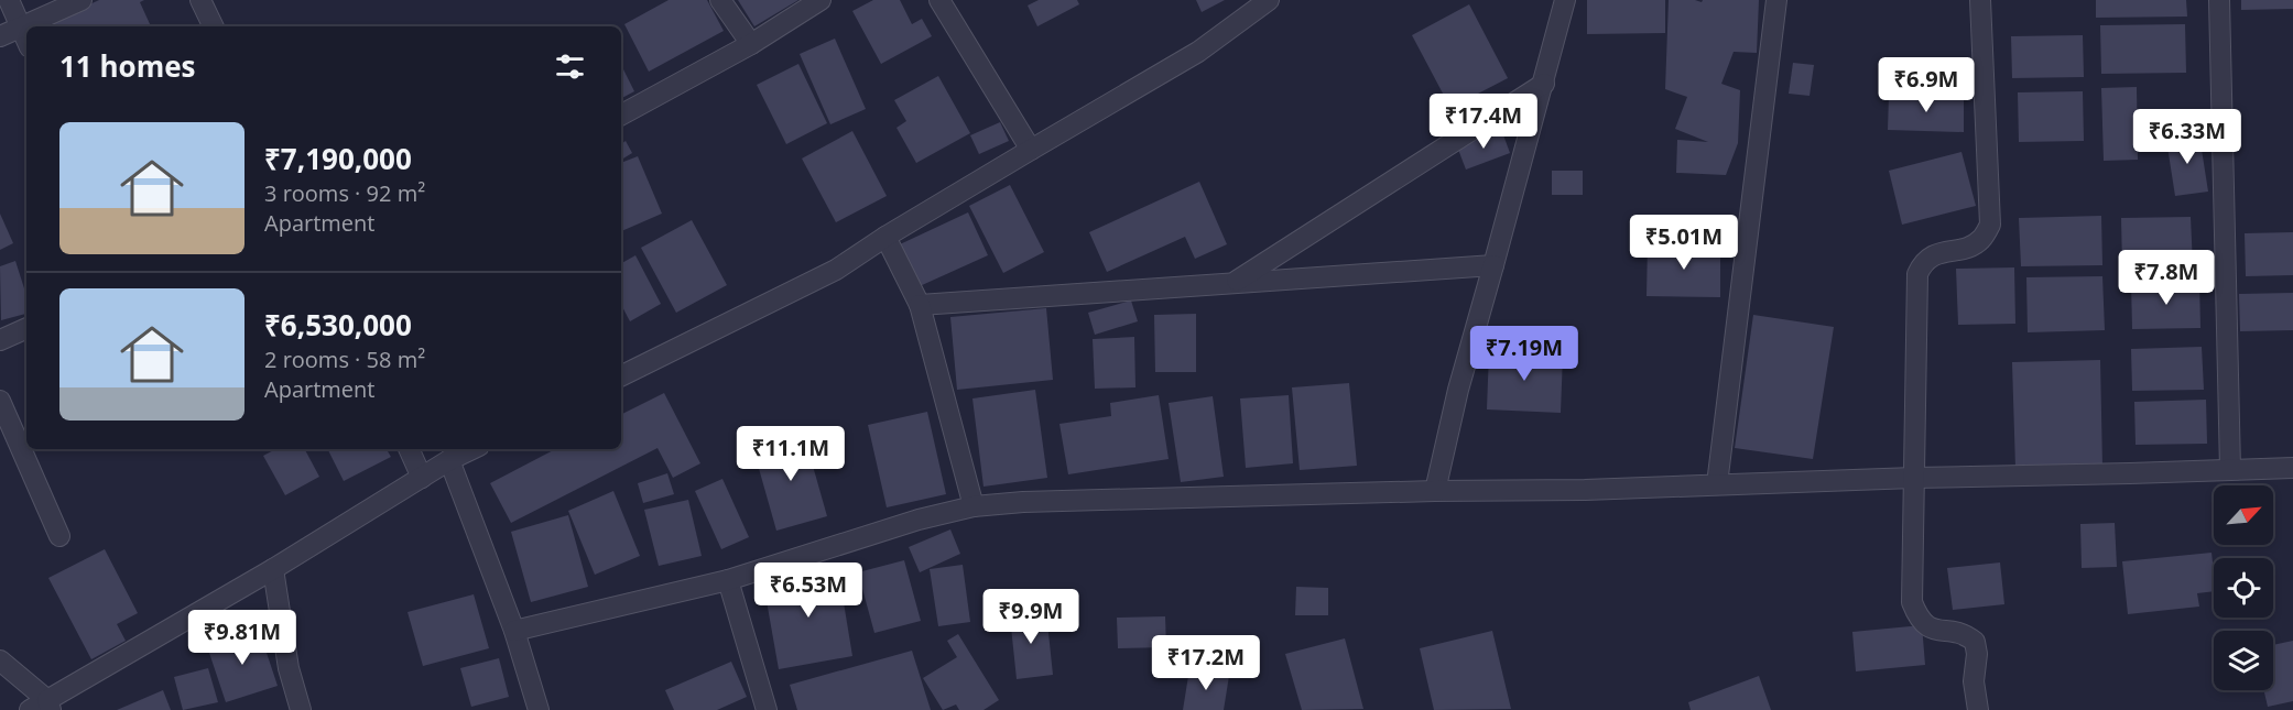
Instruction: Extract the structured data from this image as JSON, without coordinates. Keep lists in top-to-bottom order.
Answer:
{
  "north": "top right",
  "page": {
    "heading": "11 homes",
    "price": [
      "₹6.9M",
      "₹17.4M",
      "₹6.33M",
      "₹5.01M",
      "₹7.8M",
      "₹7.19M",
      "₹11.1M",
      "₹6.53M",
      "₹9.9M",
      "₹9.81M",
      "₹17.2M"
    ],
    "list": [
      {
        "name": "₹7,190,000",
        "note": "3 rooms · 92 m² · Apartment"
      },
      {
        "name": "₹6,530,000",
        "note": "2 rooms · 58 m² · Apartment"
      }
    ]
  }
}
